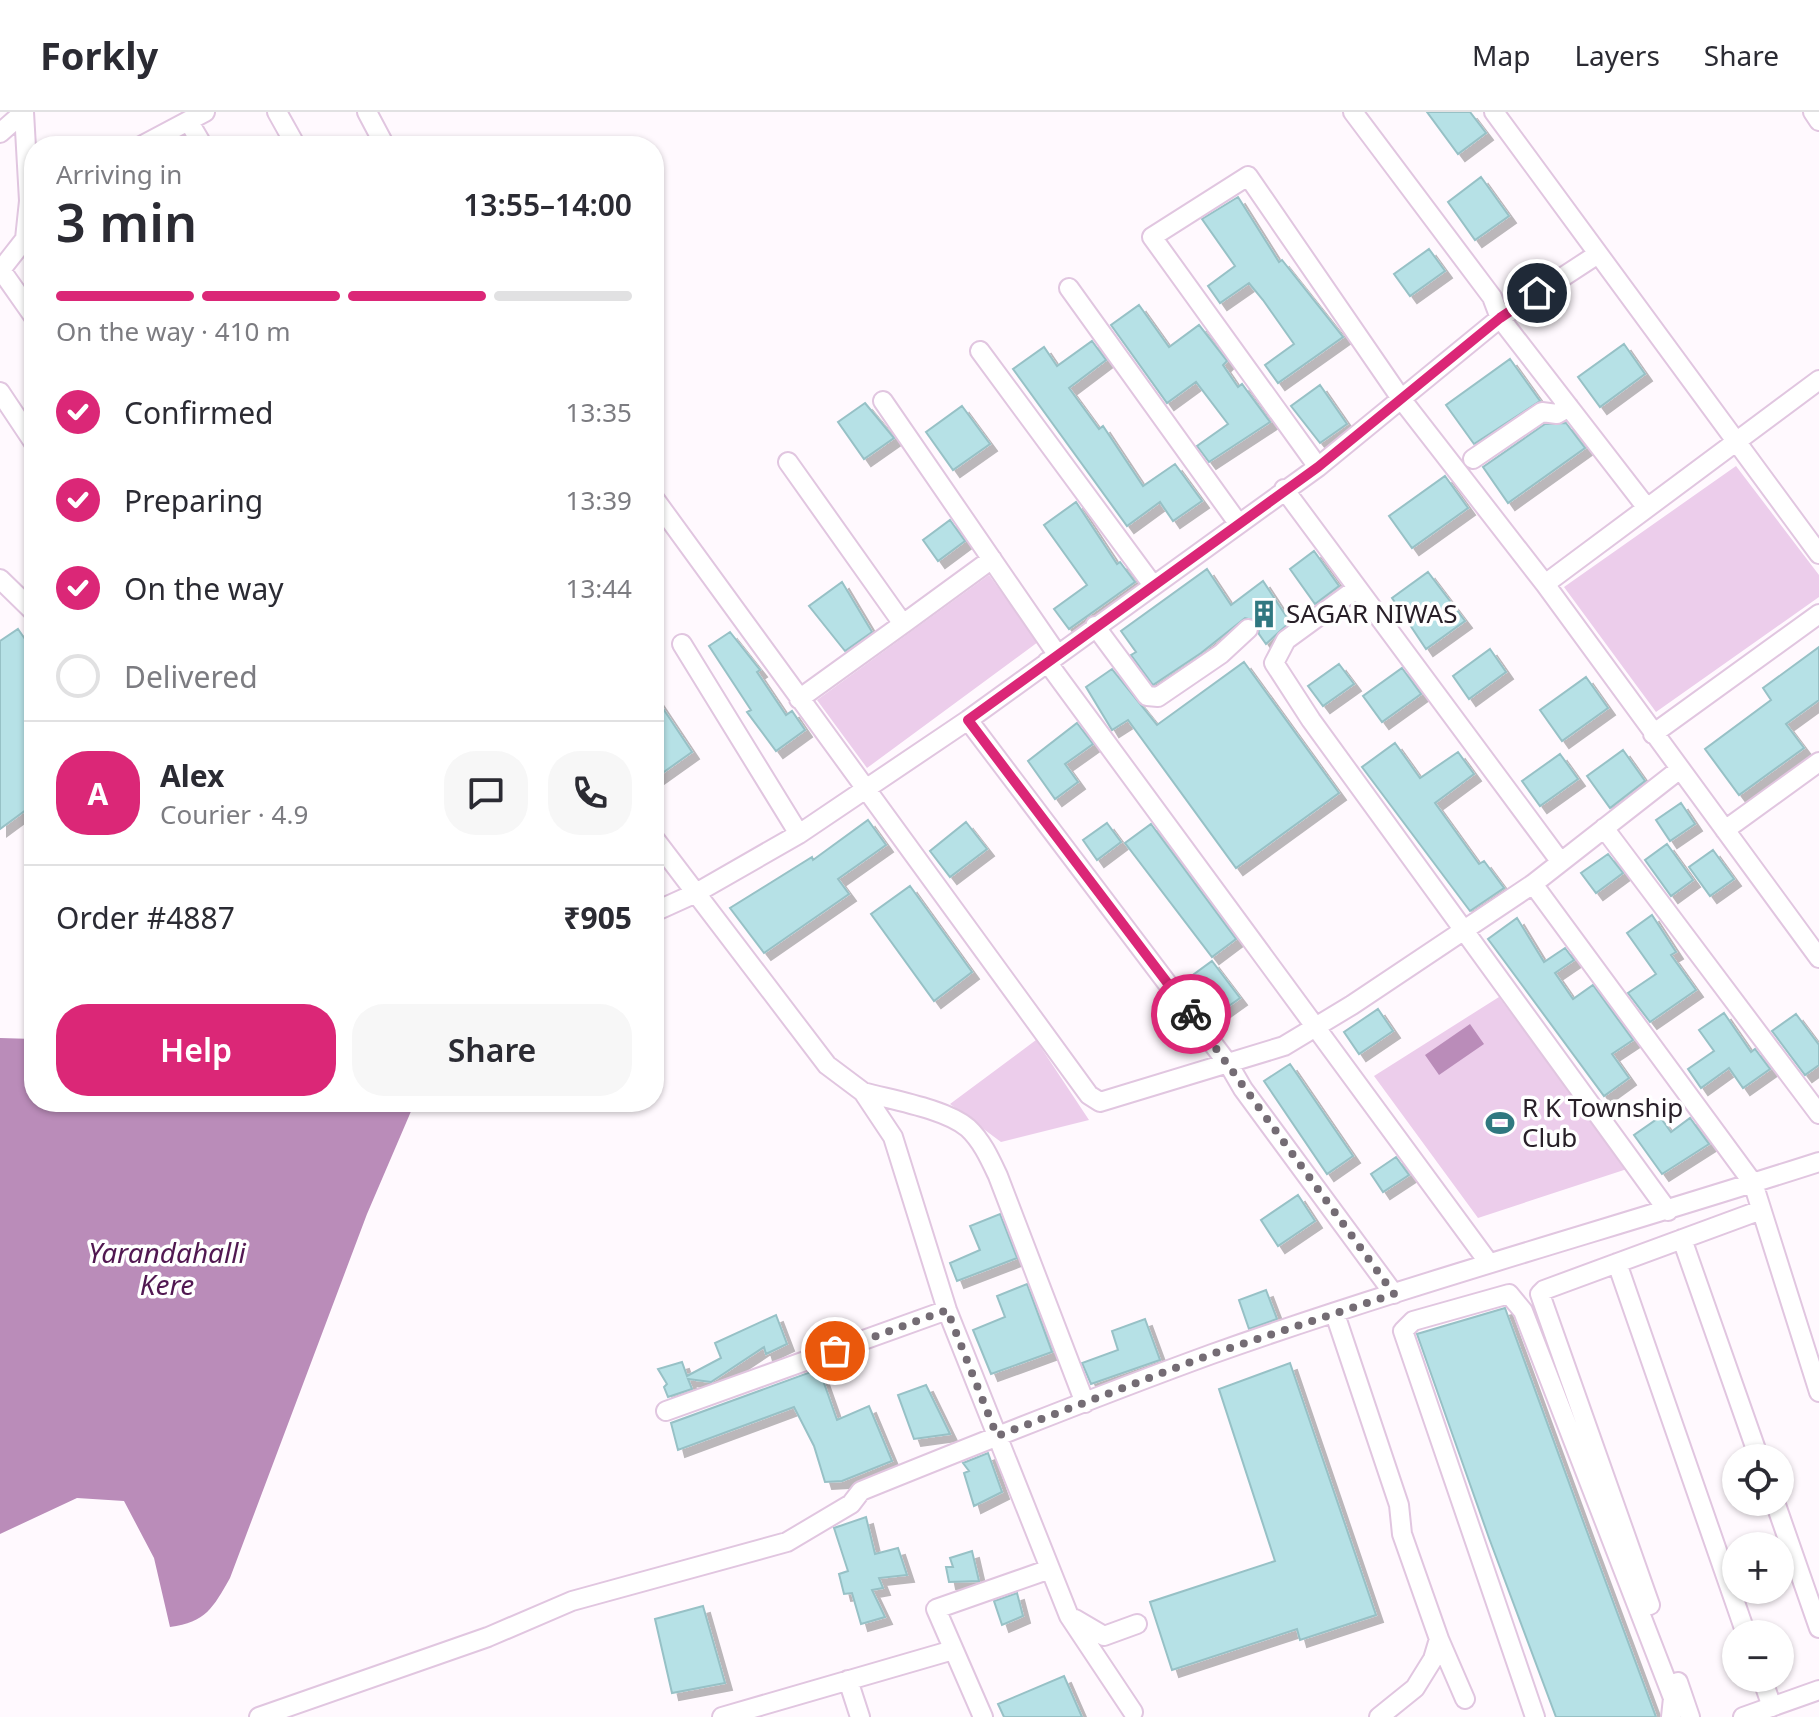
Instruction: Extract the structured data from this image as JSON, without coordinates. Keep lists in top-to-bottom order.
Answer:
{
  "water": ["Yarandahalli Kere"],
  "places": {
    "building": ["SAGAR NIWAS"],
    "sports": ["R K Township Club"]
  },
  "page": {
    "header": "Forkly",
    "nav": ["Map", "Layers", "Share"],
    "heading": ["3 min", "Arriving in", "13:55–14:00"],
    "panel": [
      "Alex",
      "Courier · 4.9",
      "Order #4887",
      "₹905"
    ],
    "bar": "On the way · 410 m",
    "list": [
      ["Confirmed", "13:35"],
      ["Preparing", "13:39"],
      ["On the way", "13:44"],
      "Delivered"
    ],
    "round": "A",
    "buttons": ["Help", "Share"],
    "map_buttons": ["+", "−"]
  }
}
